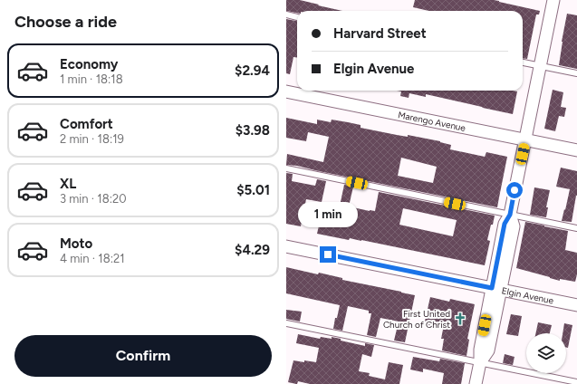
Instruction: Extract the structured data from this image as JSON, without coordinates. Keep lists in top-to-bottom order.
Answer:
{
  "streets": {
    "street": ["Marengo Avenue", "Elgin Avenue"]
  },
  "places": {
    "church": ["First United Church of Christ"]
  },
  "page": {
    "heading": "Choose a ride",
    "banner": ["Harvard Street", "Elgin Avenue"],
    "list": [
      {
        "name": "Economy",
        "note": "1 min · 18:18",
        "value": "$2.94"
      },
      {
        "name": "Comfort",
        "note": "2 min · 18:19",
        "value": "$3.98"
      },
      {
        "name": "XL",
        "note": "3 min · 18:20",
        "value": "$5.01"
      },
      {
        "name": "Moto",
        "note": "4 min · 18:21",
        "value": "$4.29"
      }
    ],
    "bubble": "1 min",
    "buttons": "Confirm"
  }
}
